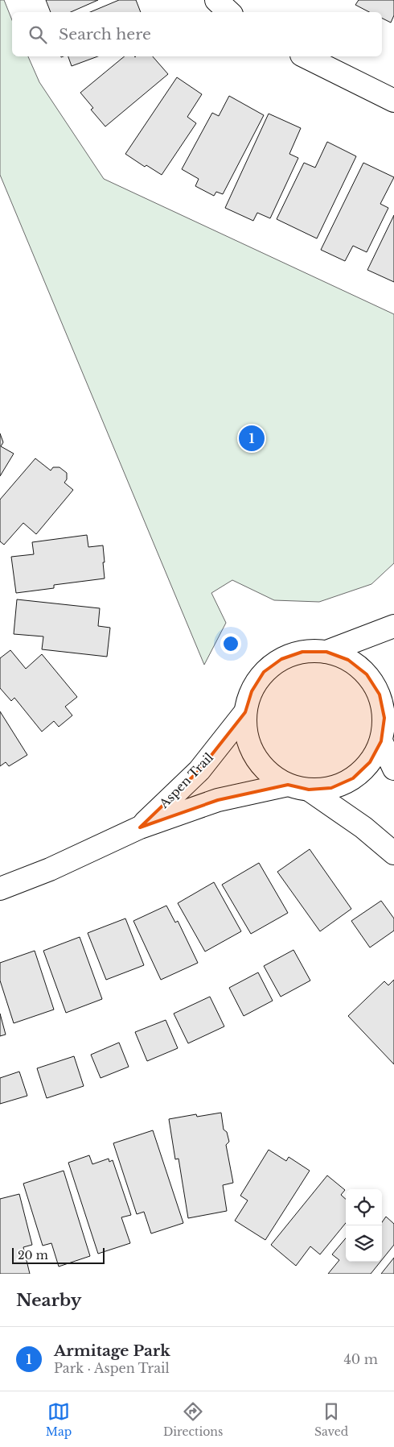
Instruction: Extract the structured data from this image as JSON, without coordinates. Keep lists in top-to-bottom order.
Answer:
{
  "streets": {
    "street": ["Aspen Trail"]
  },
  "scale_bar": "20 m",
  "page": {
    "search": "Search here",
    "pins": "1",
    "scale": "20 m",
    "heading": "Nearby",
    "list": [
      {
        "mark": "1",
        "name": "Armitage Park",
        "note": "Park · Aspen Trail",
        "value": "40 m"
      }
    ],
    "nav": ["Map", "Directions", "Saved"]
  }
}
